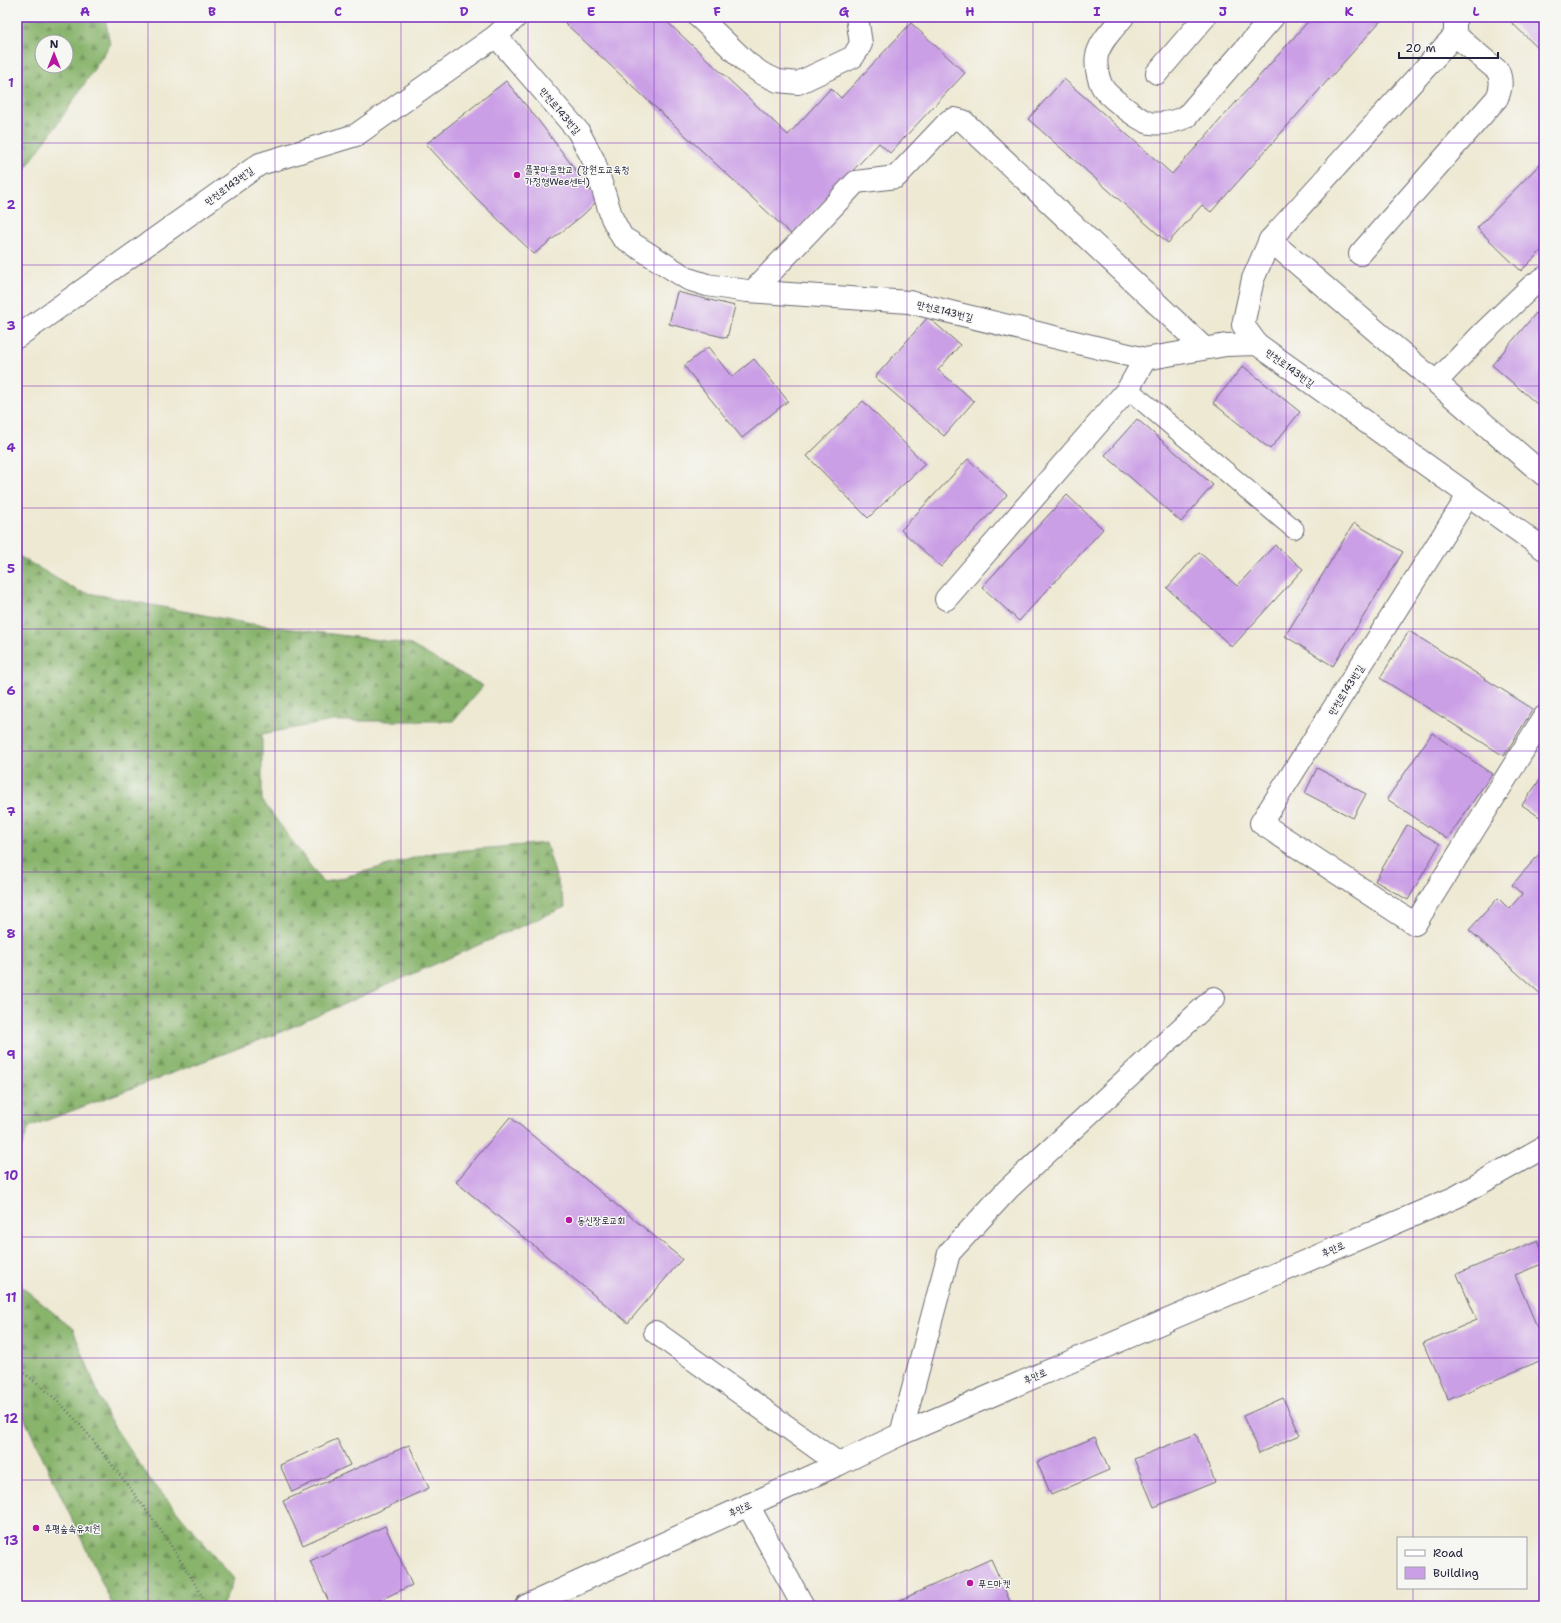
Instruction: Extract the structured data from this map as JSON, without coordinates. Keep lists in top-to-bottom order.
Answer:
{
  "streets": {
    "street": ["만천로143번길", "후만로"]
  },
  "places": [
    "풀꽃마을학교 (강원도교육청 가정형Wee센터)",
    "동신장로교회",
    "후평숲속유치원",
    "푸드마켓"
  ],
  "legend": ["Road", "Building"],
  "scale_bar": "20 m",
  "north": "top",
  "grid": {
    "columns": [
      "A",
      "B",
      "C",
      "D",
      "E",
      "F",
      "G",
      "H",
      "I",
      "J",
      "K",
      "L"
    ],
    "rows": [
      "1",
      "2",
      "3",
      "4",
      "5",
      "6",
      "7",
      "8",
      "9",
      "10",
      "11",
      "12",
      "13"
    ]
  }
}
